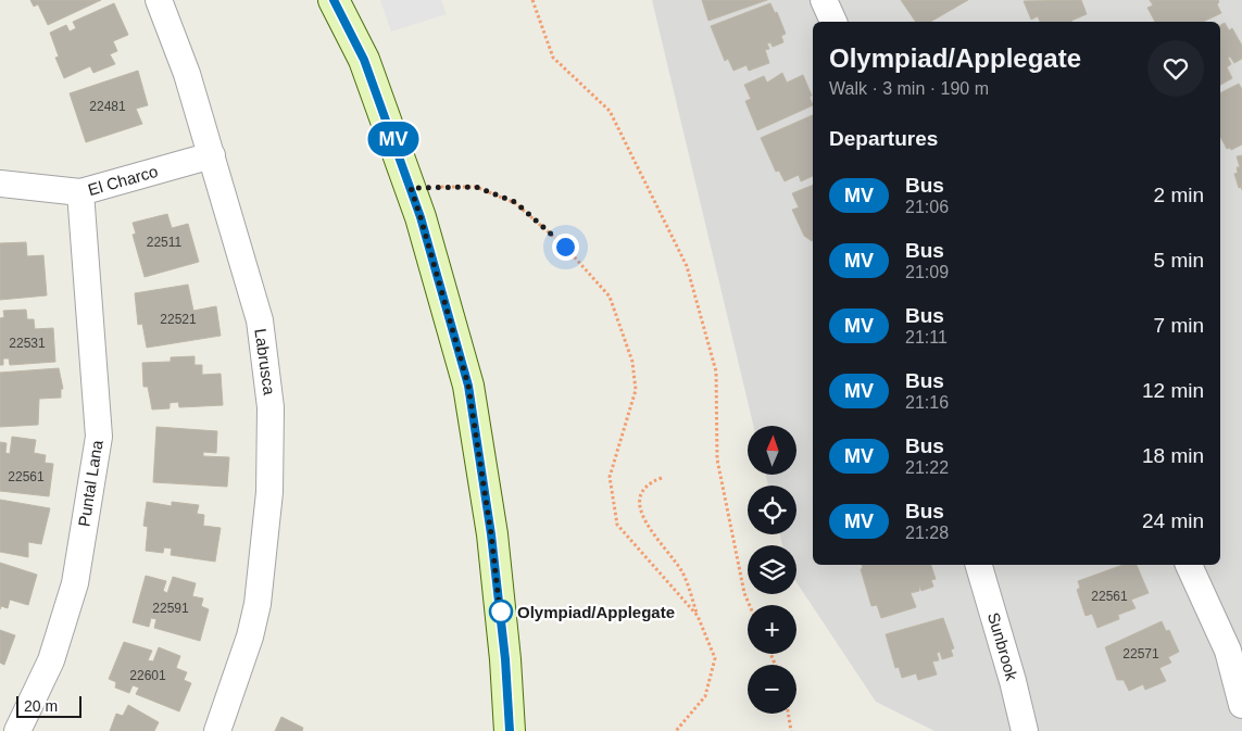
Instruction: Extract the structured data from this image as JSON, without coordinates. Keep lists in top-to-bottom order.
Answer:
{
  "streets": {
    "street": [
      "El Charco",
      "Labrusca",
      "Puntal Lana",
      "Sunbrook"
    ]
  },
  "crossings": [
    ["El Charco", "Labrusca"],
    ["El Charco", "Puntal Lana"]
  ],
  "places": ["Olympiad/Applegate"],
  "lines": ["bus line MV"],
  "house_numbers": [
    "22481",
    "22511",
    "22521",
    "22531",
    "22561",
    "22561",
    "22591",
    "22571",
    "22601"
  ],
  "scale_bar": "20 m",
  "north": "top",
  "page": {
    "on_map": "MV",
    "heading": [
      ["Olympiad/Applegate", "Walk · 3 min · 190 m"],
      "Departures"
    ],
    "list": [
      {
        "mark": "MV",
        "name": "Bus",
        "note": "21:06",
        "value": "2 min"
      },
      {
        "mark": "MV",
        "name": "Bus",
        "note": "21:09",
        "value": "5 min"
      },
      {
        "mark": "MV",
        "name": "Bus",
        "note": "21:11",
        "value": "7 min"
      },
      {
        "mark": "MV",
        "name": "Bus",
        "note": "21:16",
        "value": "12 min"
      },
      {
        "mark": "MV",
        "name": "Bus",
        "note": "21:22",
        "value": "18 min"
      },
      {
        "mark": "MV",
        "name": "Bus",
        "note": "21:28",
        "value": "24 min"
      }
    ],
    "map_buttons": ["+", "−"],
    "scale": "20 m"
  }
}
